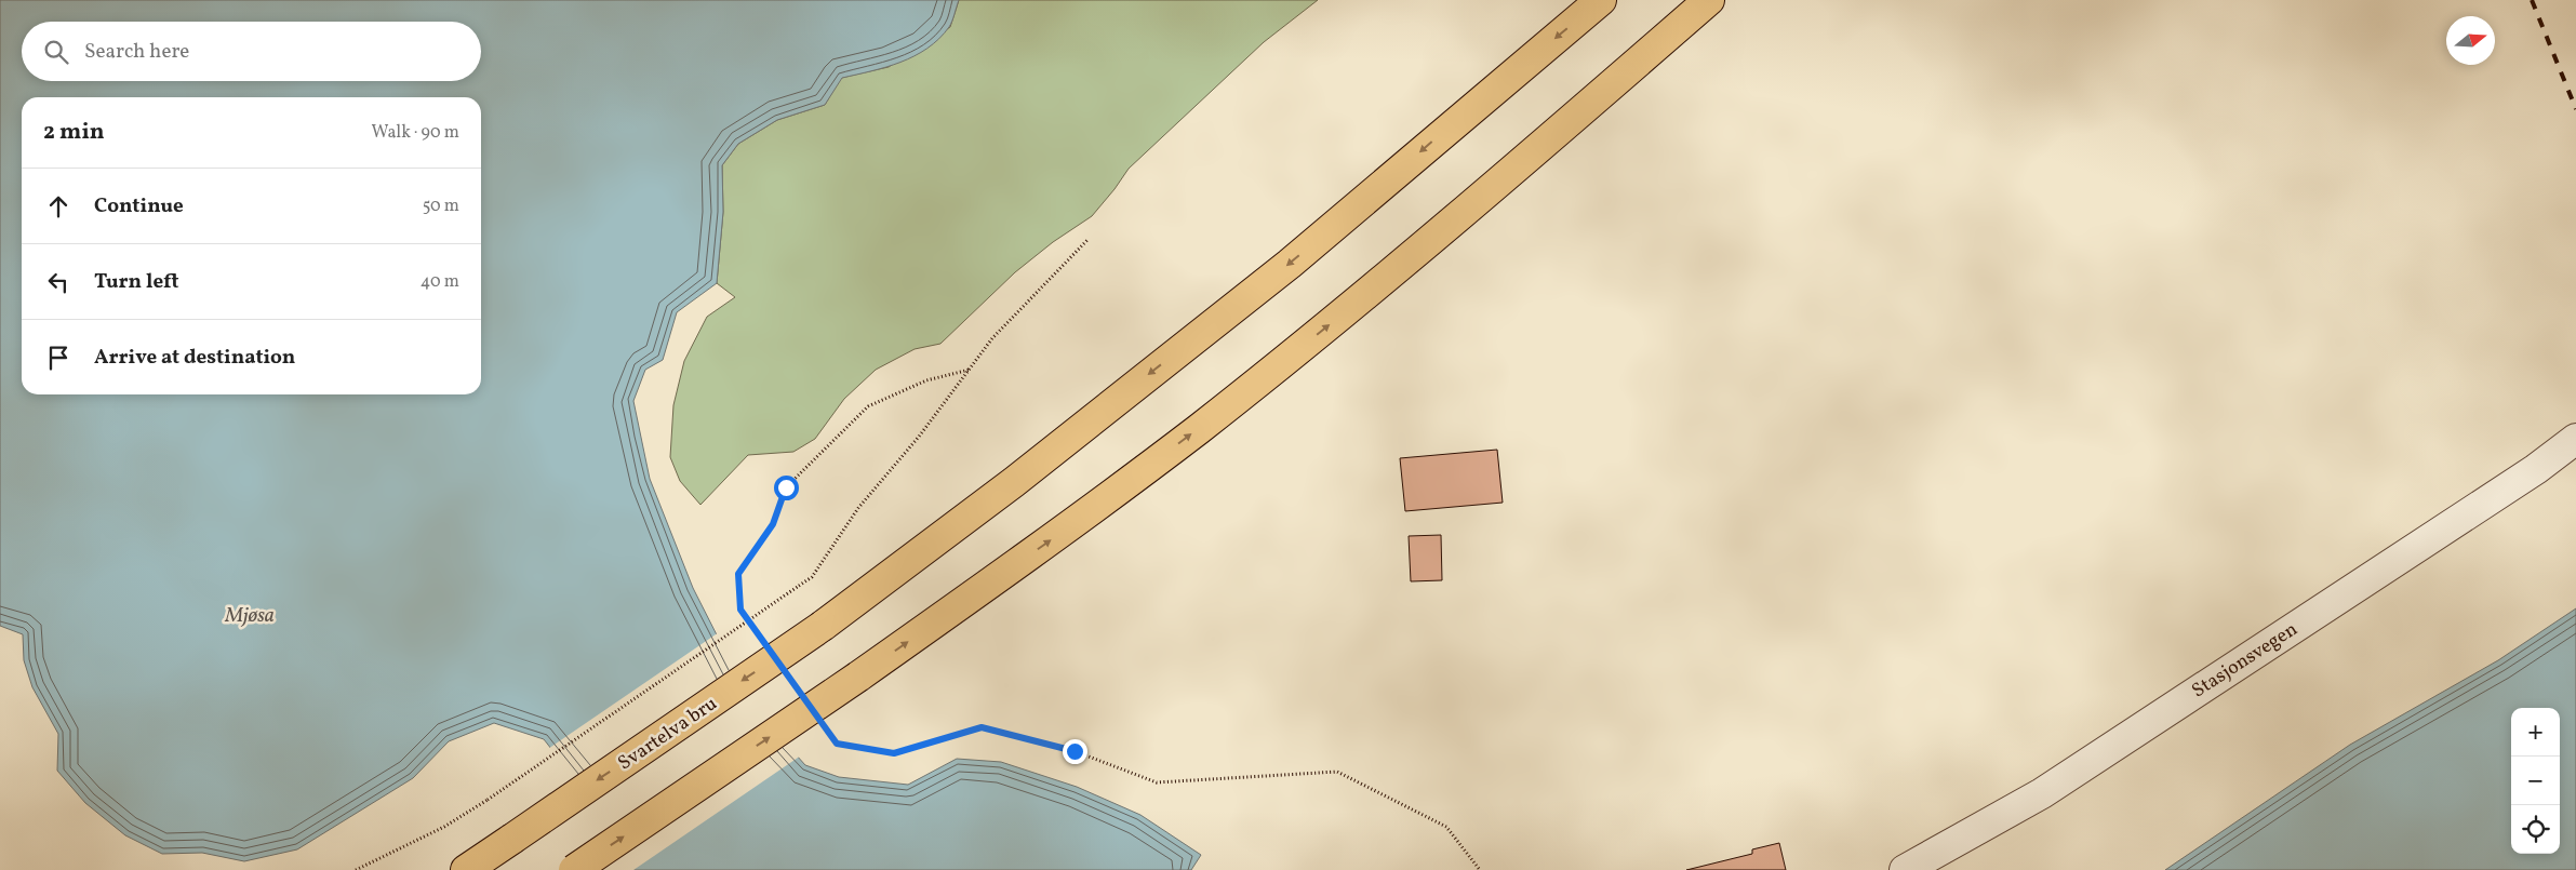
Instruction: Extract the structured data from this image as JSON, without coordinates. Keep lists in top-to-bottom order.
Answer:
{
  "streets": {
    "highway": ["Svartelva bru"],
    "street": ["Stasjonsvegen"]
  },
  "water": ["Mjøsa"],
  "north": "right",
  "page": {
    "search": "Search here",
    "heading": ["2 min", "Walk · 90 m"],
    "list": [
      ["Continue", "50 m"],
      ["Turn left", "40 m"],
      "Arrive at destination"
    ],
    "map_buttons": ["+", "−"]
  }
}
